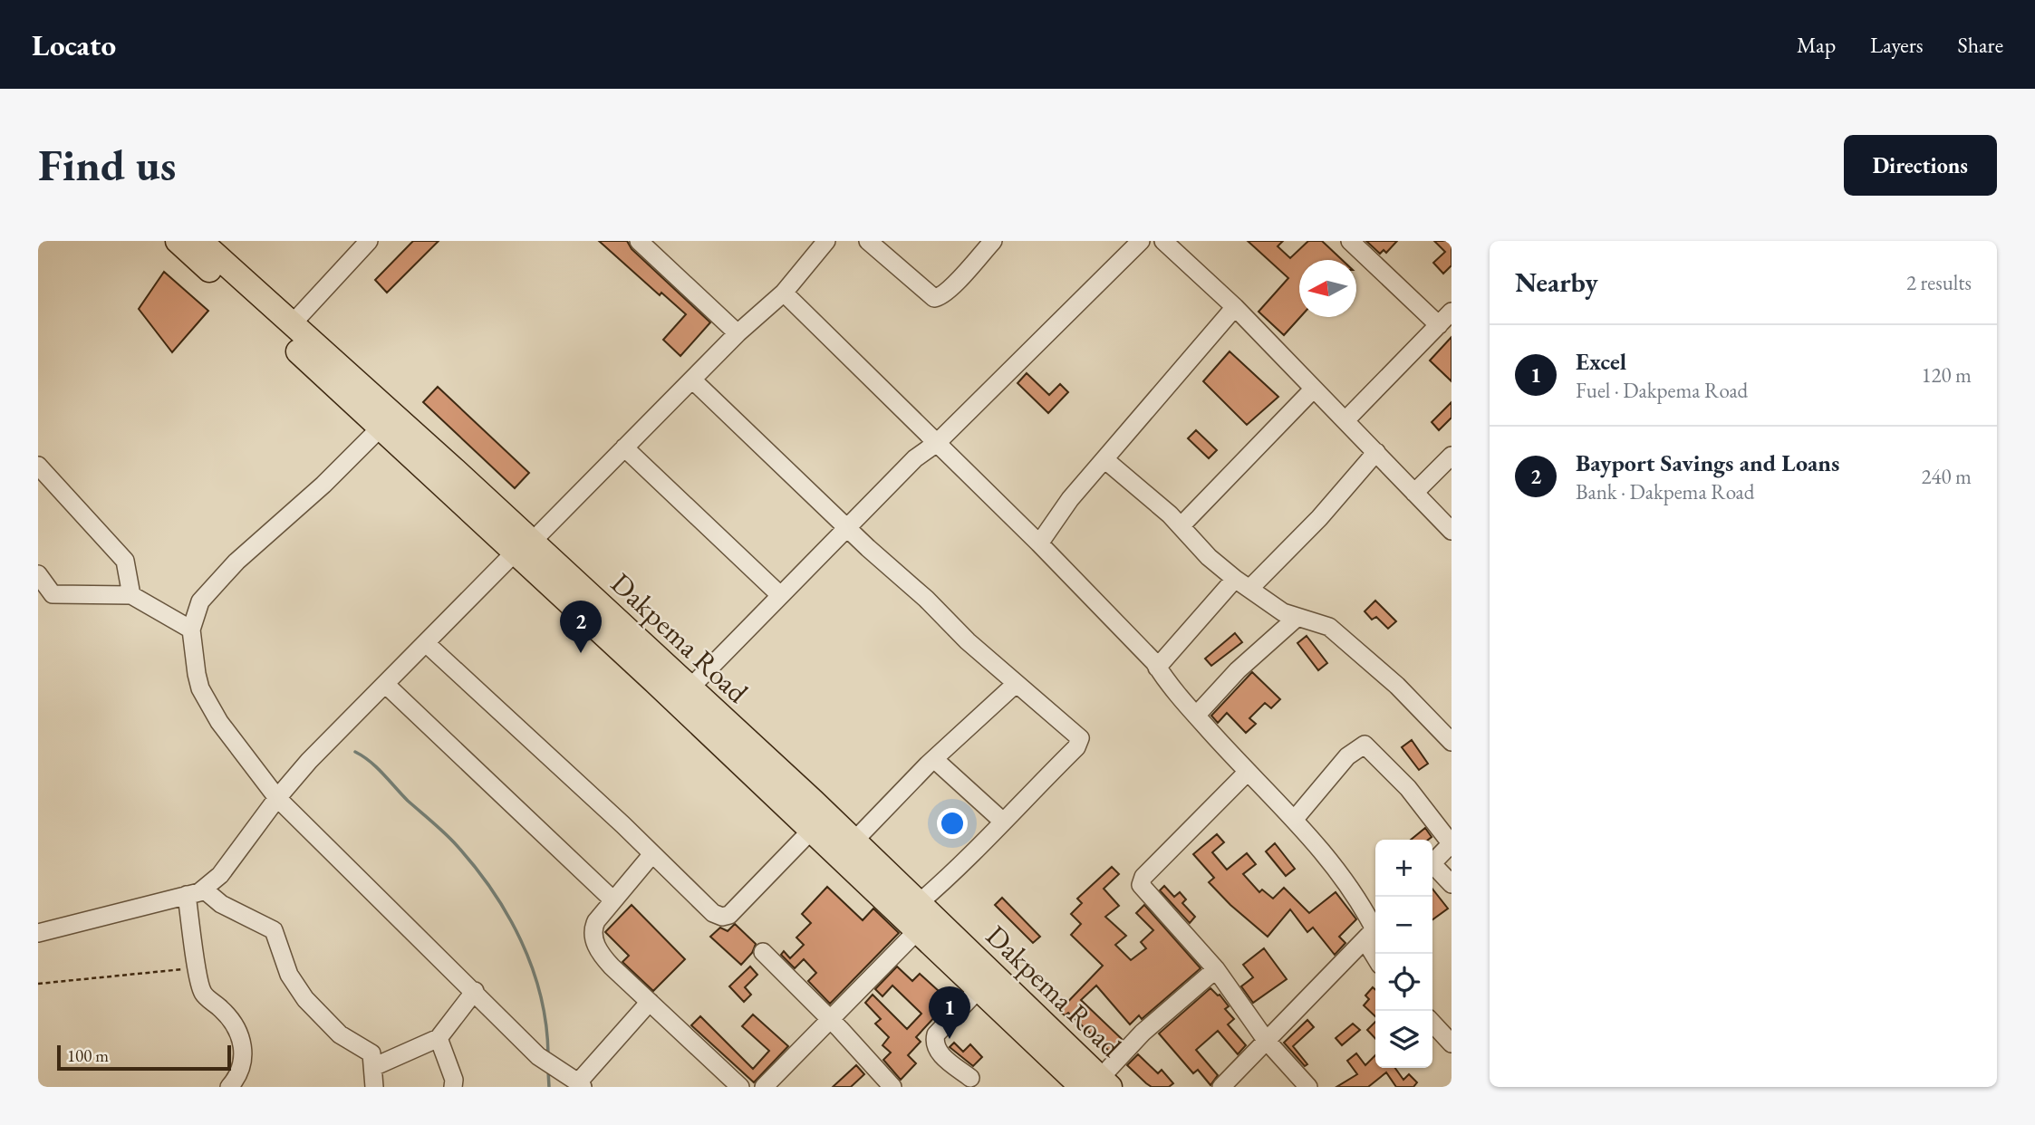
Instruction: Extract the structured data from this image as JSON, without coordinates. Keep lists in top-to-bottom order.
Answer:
{
  "streets": {
    "highway": ["Dakpema Road"]
  },
  "scale_bar": "100 m",
  "north": "left",
  "page": {
    "header": "Locato",
    "nav": ["Map", "Layers", "Share"],
    "buttons": "Directions",
    "title": "Find us",
    "heading": ["Nearby", "2 results"],
    "list": [
      {
        "mark": "1",
        "name": "Excel",
        "note": "Fuel · Dakpema Road",
        "value": "120 m"
      },
      {
        "mark": "2",
        "name": "Bayport Savings and Loans",
        "note": "Bank · Dakpema Road",
        "value": "240 m"
      }
    ],
    "pins": ["2", "1"],
    "map_buttons": ["+", "−"],
    "scale": "100 m"
  }
}
